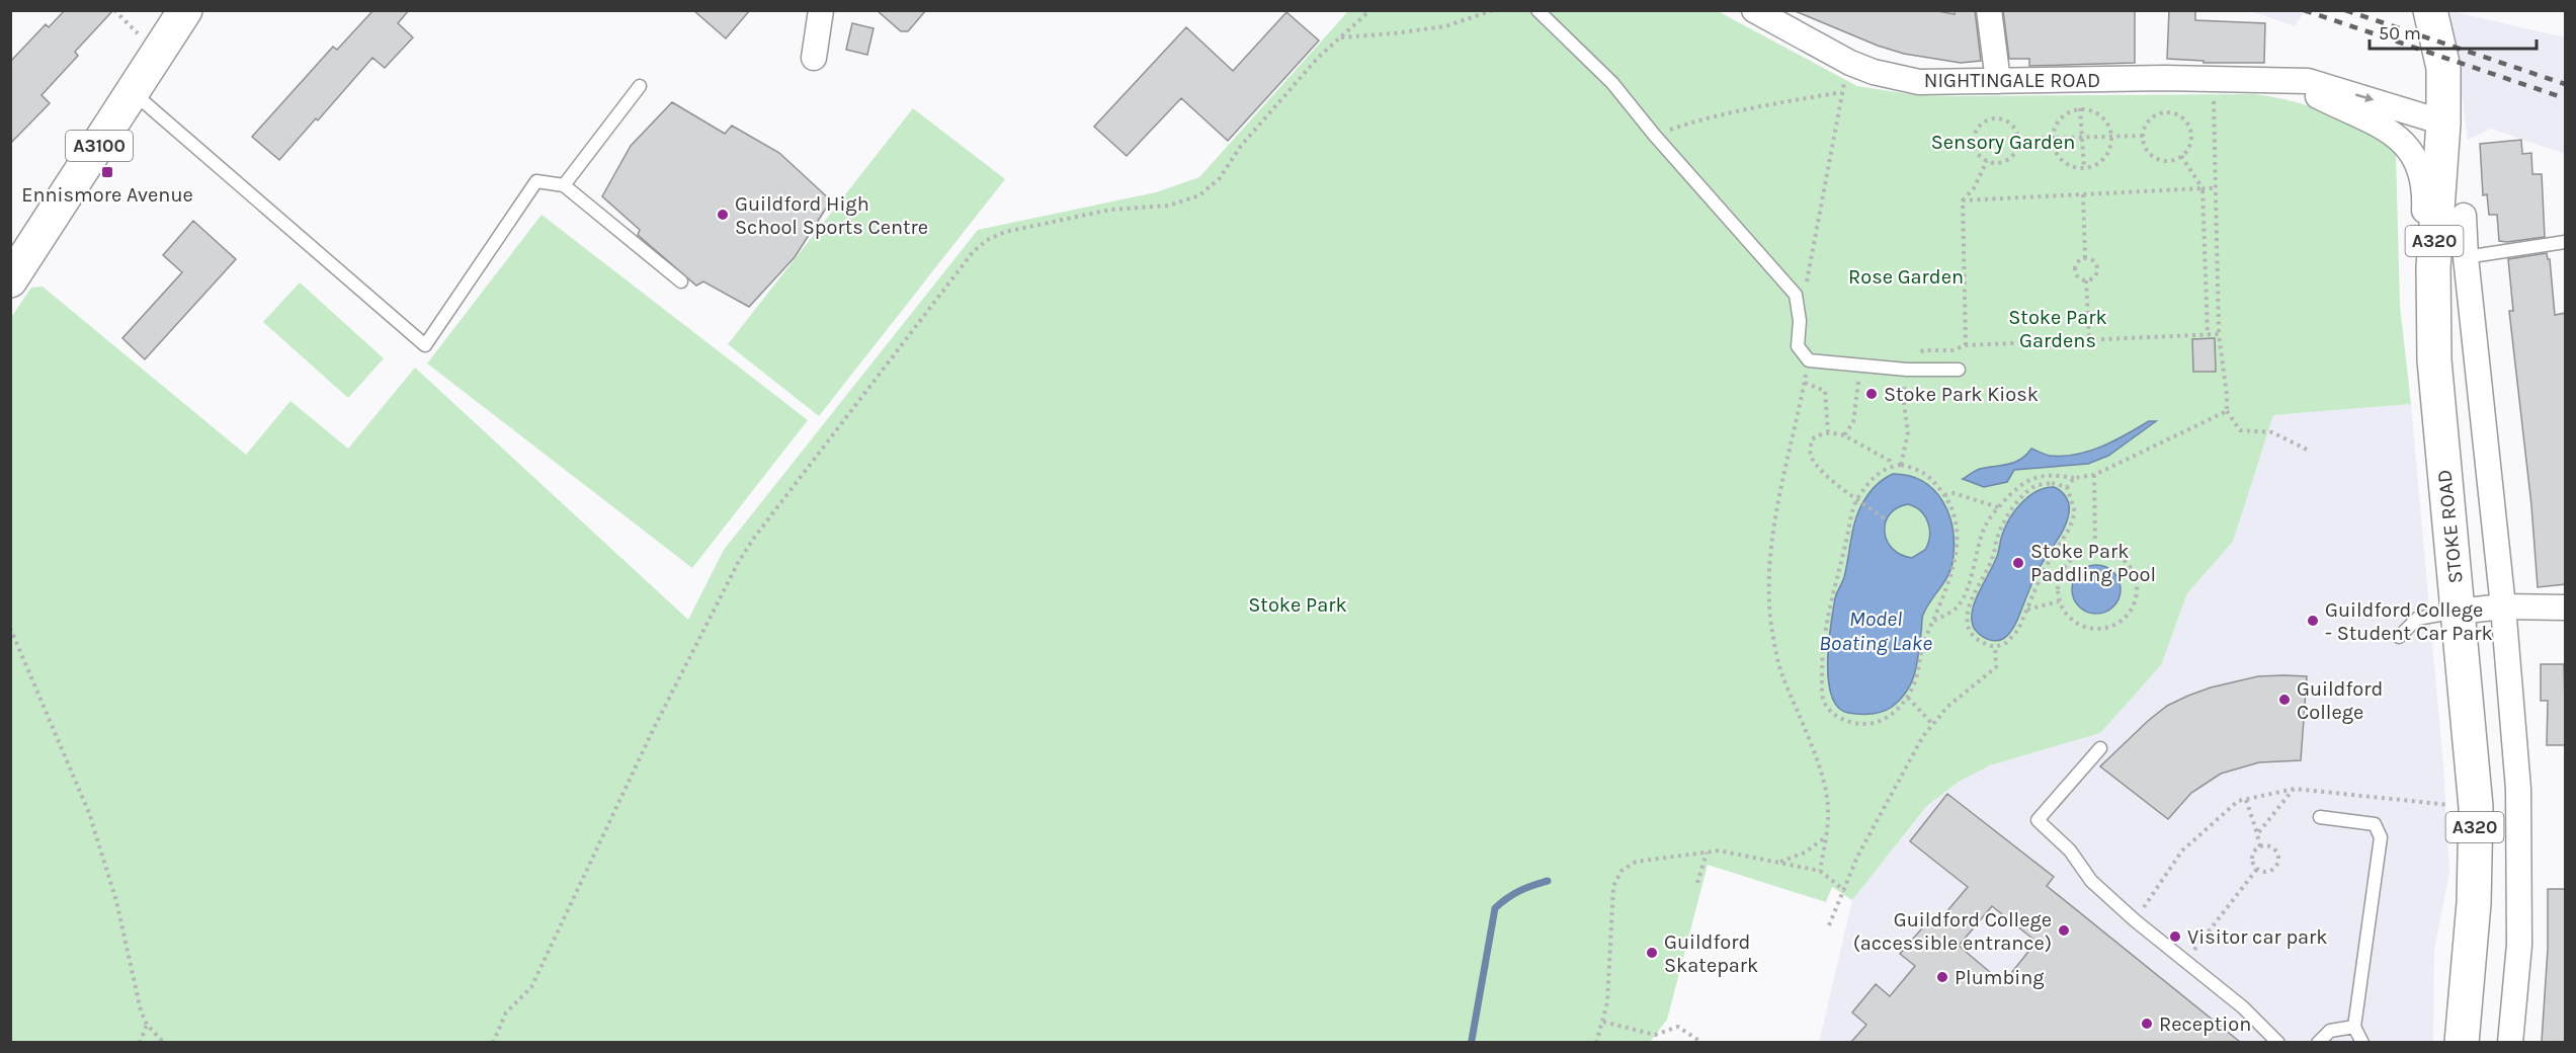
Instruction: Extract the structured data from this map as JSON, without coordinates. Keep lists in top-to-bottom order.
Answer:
{
  "streets": {
    "main road": ["A3100", "A320", "STOKE ROAD"],
    "street": ["NIGHTINGALE ROAD"]
  },
  "crossings": [
    ["NIGHTINGALE ROAD", "STOKE ROAD"]
  ],
  "water": ["Model Boating Lake"],
  "parks": [
    "Sensory Garden",
    "Rose Garden",
    "Stoke Park Gardens",
    "Stoke Park"
  ],
  "places": {
    "transit": ["Ennismore Avenue"],
    "other": [
      "Guildford High School Sports Centre",
      "Stoke Park Kiosk",
      "Stoke Park Paddling Pool",
      "Guildford College - Student Car Park",
      "Guildford College",
      "Guildford College (accessible entrance)",
      "Visitor car park",
      "Guildford Skatepark",
      "Plumbing",
      "Reception"
    ]
  },
  "scale_bar": "50 m"
}
